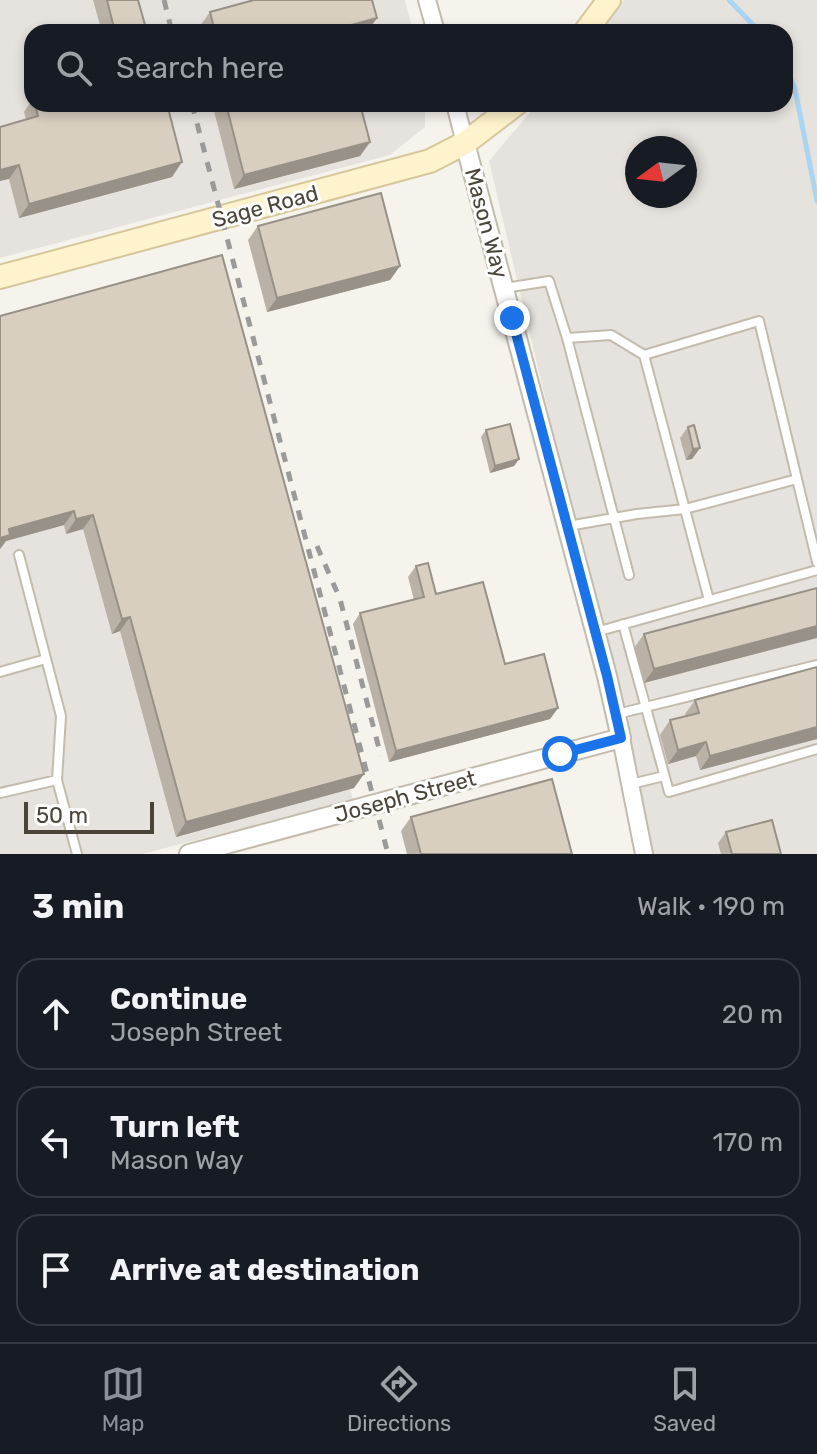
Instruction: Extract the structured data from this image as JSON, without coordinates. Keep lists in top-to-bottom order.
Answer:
{
  "streets": {
    "main road": ["Sage Road"],
    "street": ["Mason Way", "Joseph Street"]
  },
  "crossings": [
    ["Sage Road", "Mason Way"],
    ["Mason Way", "Joseph Street"]
  ],
  "scale_bar": "50 m",
  "north": "left",
  "page": {
    "search": "Search here",
    "scale": "50 m",
    "heading": ["3 min", "Walk · 190 m"],
    "list": [
      ["Continue", "Joseph Street", "20 m"],
      ["Turn left", "Mason Way", "170 m"],
      "Arrive at destination"
    ],
    "nav": ["Map", "Directions", "Saved"]
  }
}
